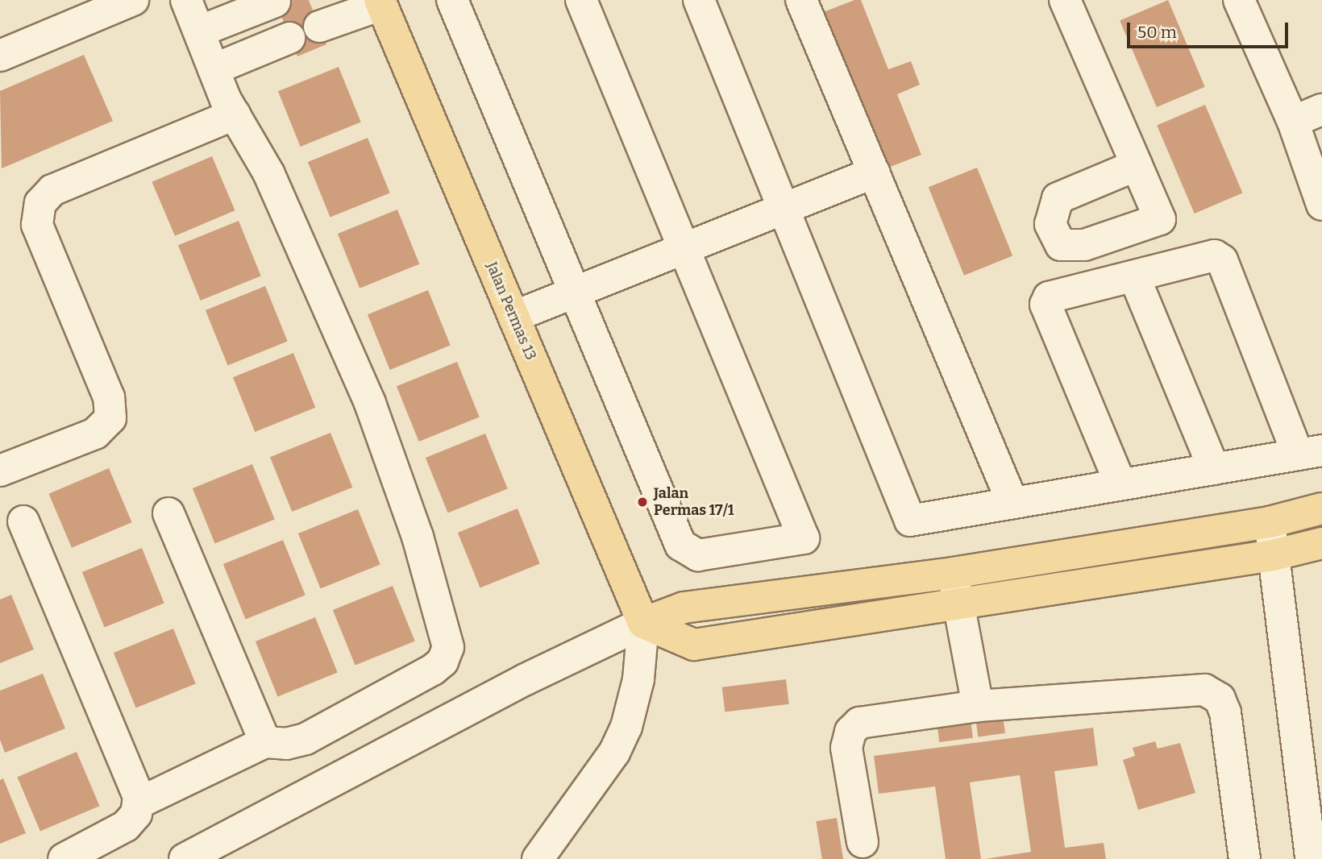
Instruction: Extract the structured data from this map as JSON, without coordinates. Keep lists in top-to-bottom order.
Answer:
{
  "streets": {
    "main road": ["Jalan Permas 13"]
  },
  "places": ["Jalan Permas 17/1"],
  "scale_bar": "50 m"
}
